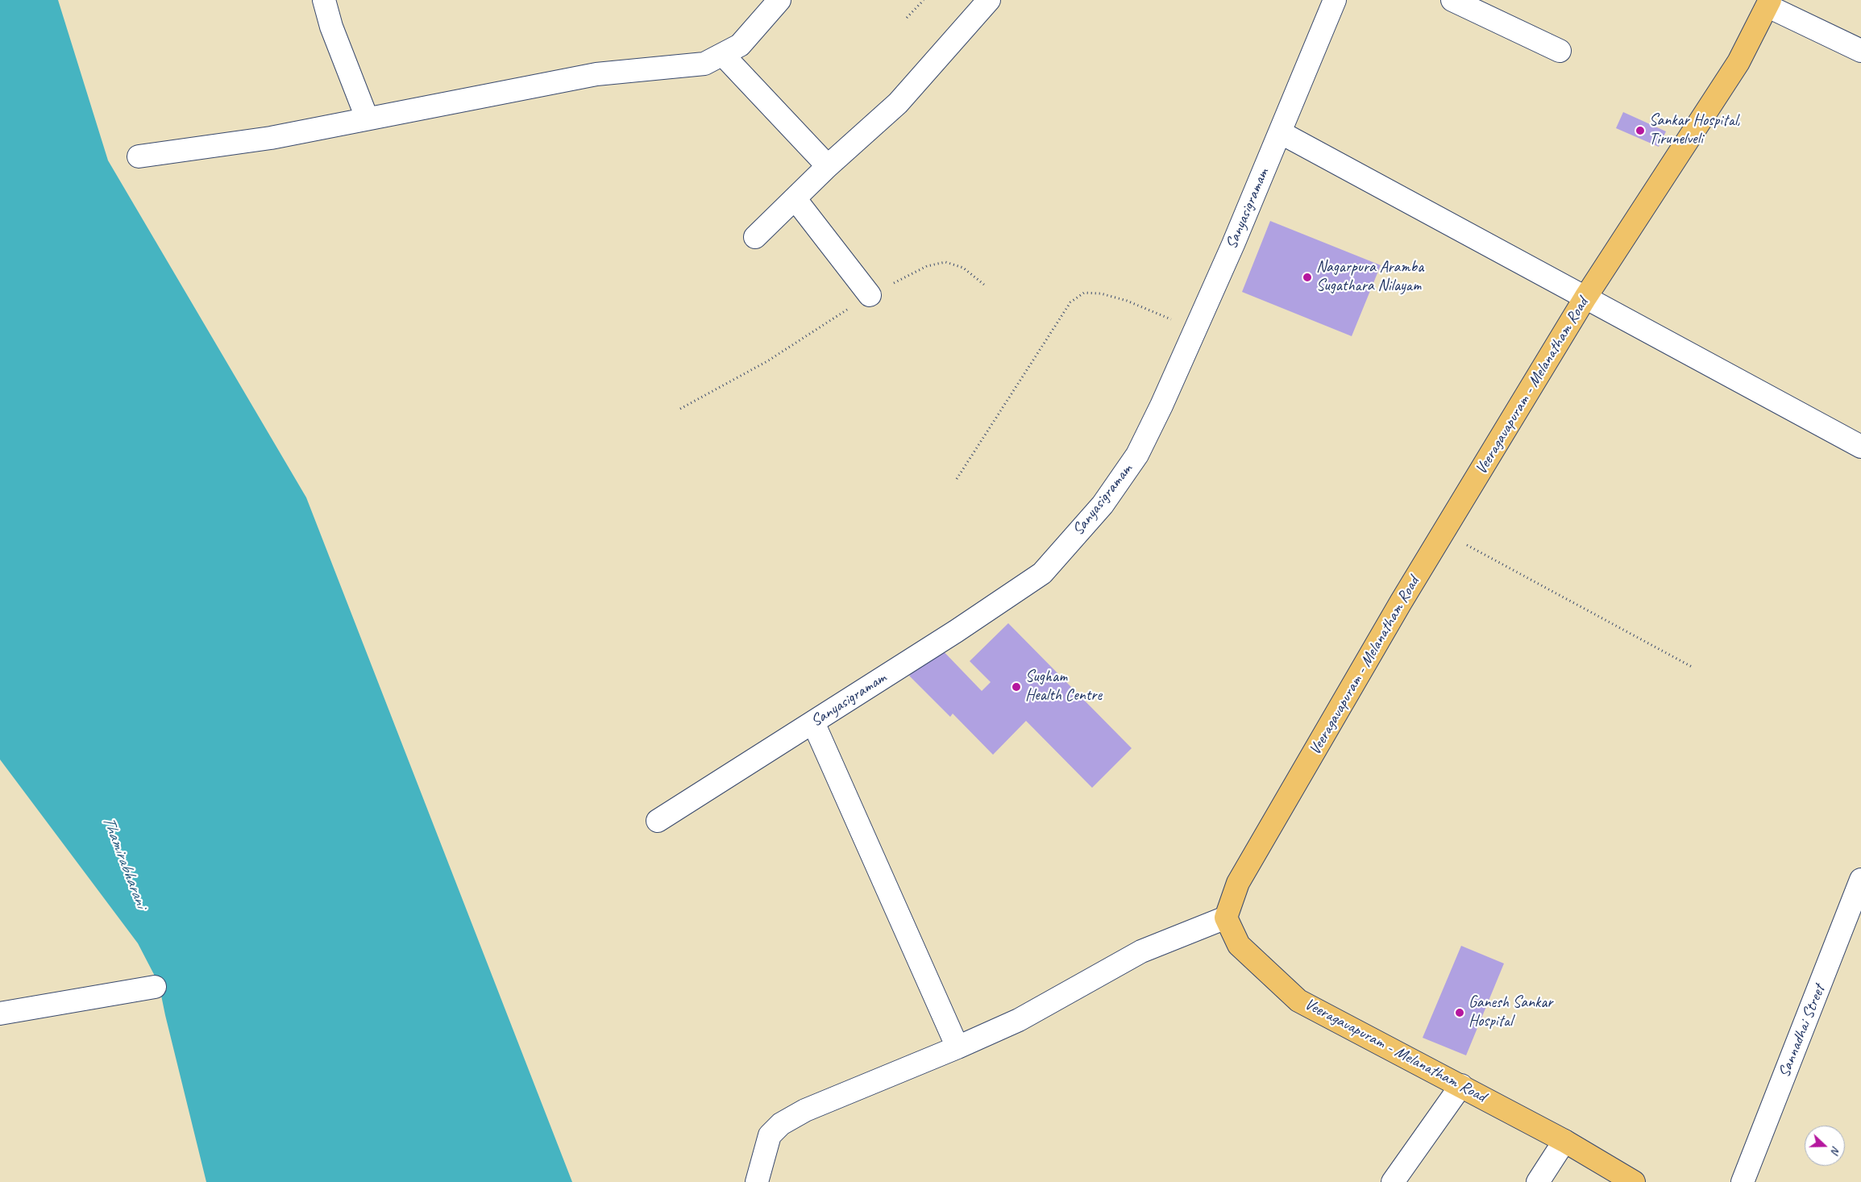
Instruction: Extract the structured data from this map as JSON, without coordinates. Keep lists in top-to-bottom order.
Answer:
{
  "streets": {
    "main road": ["Veeragavapuram - Melanatham Road"],
    "street": ["Sanyasigramam", "Sannadhai Street"]
  },
  "water": ["Thamirabharani"],
  "places": [
    "Sankar Hospital, Tirunelveli",
    "Nagarpura Aramba Sugathara Nilayam",
    "Sugham Health Centre",
    "Ganesh Sankar Hospital"
  ],
  "north": "right"
}
